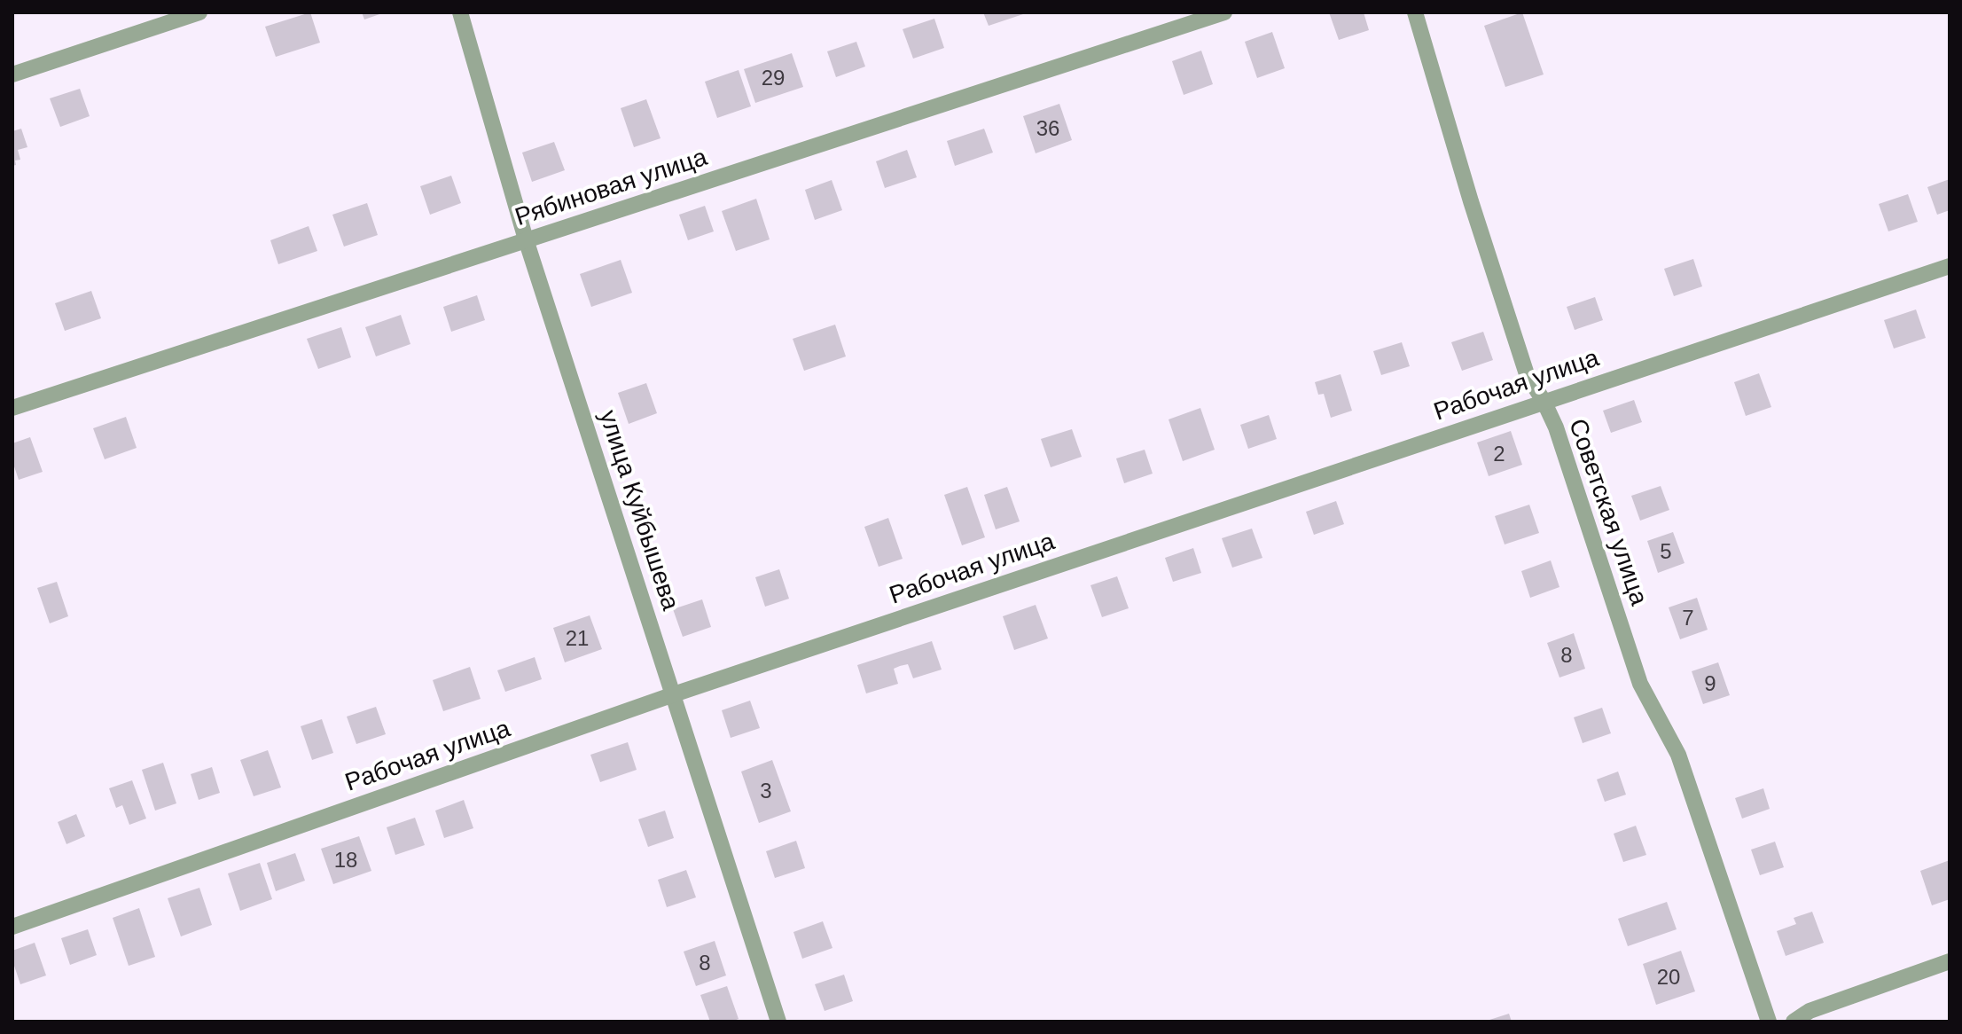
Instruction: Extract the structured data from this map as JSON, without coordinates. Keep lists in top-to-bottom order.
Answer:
{
  "streets": {
    "street": [
      "Рябиновая улица",
      "Рабочая улица",
      "улица Куйбышева",
      "Советская улица"
    ]
  },
  "crossings": [
    ["Рябиновая улица", "улица Куйбышева"],
    ["Рабочая улица", "улица Куйбышева"],
    ["Рабочая улица", "Советская улица"]
  ],
  "house_numbers": [
    "29",
    "36",
    "2",
    "5",
    "7",
    "21",
    "8",
    "9",
    "3",
    "18",
    "8",
    "20"
  ]
}
